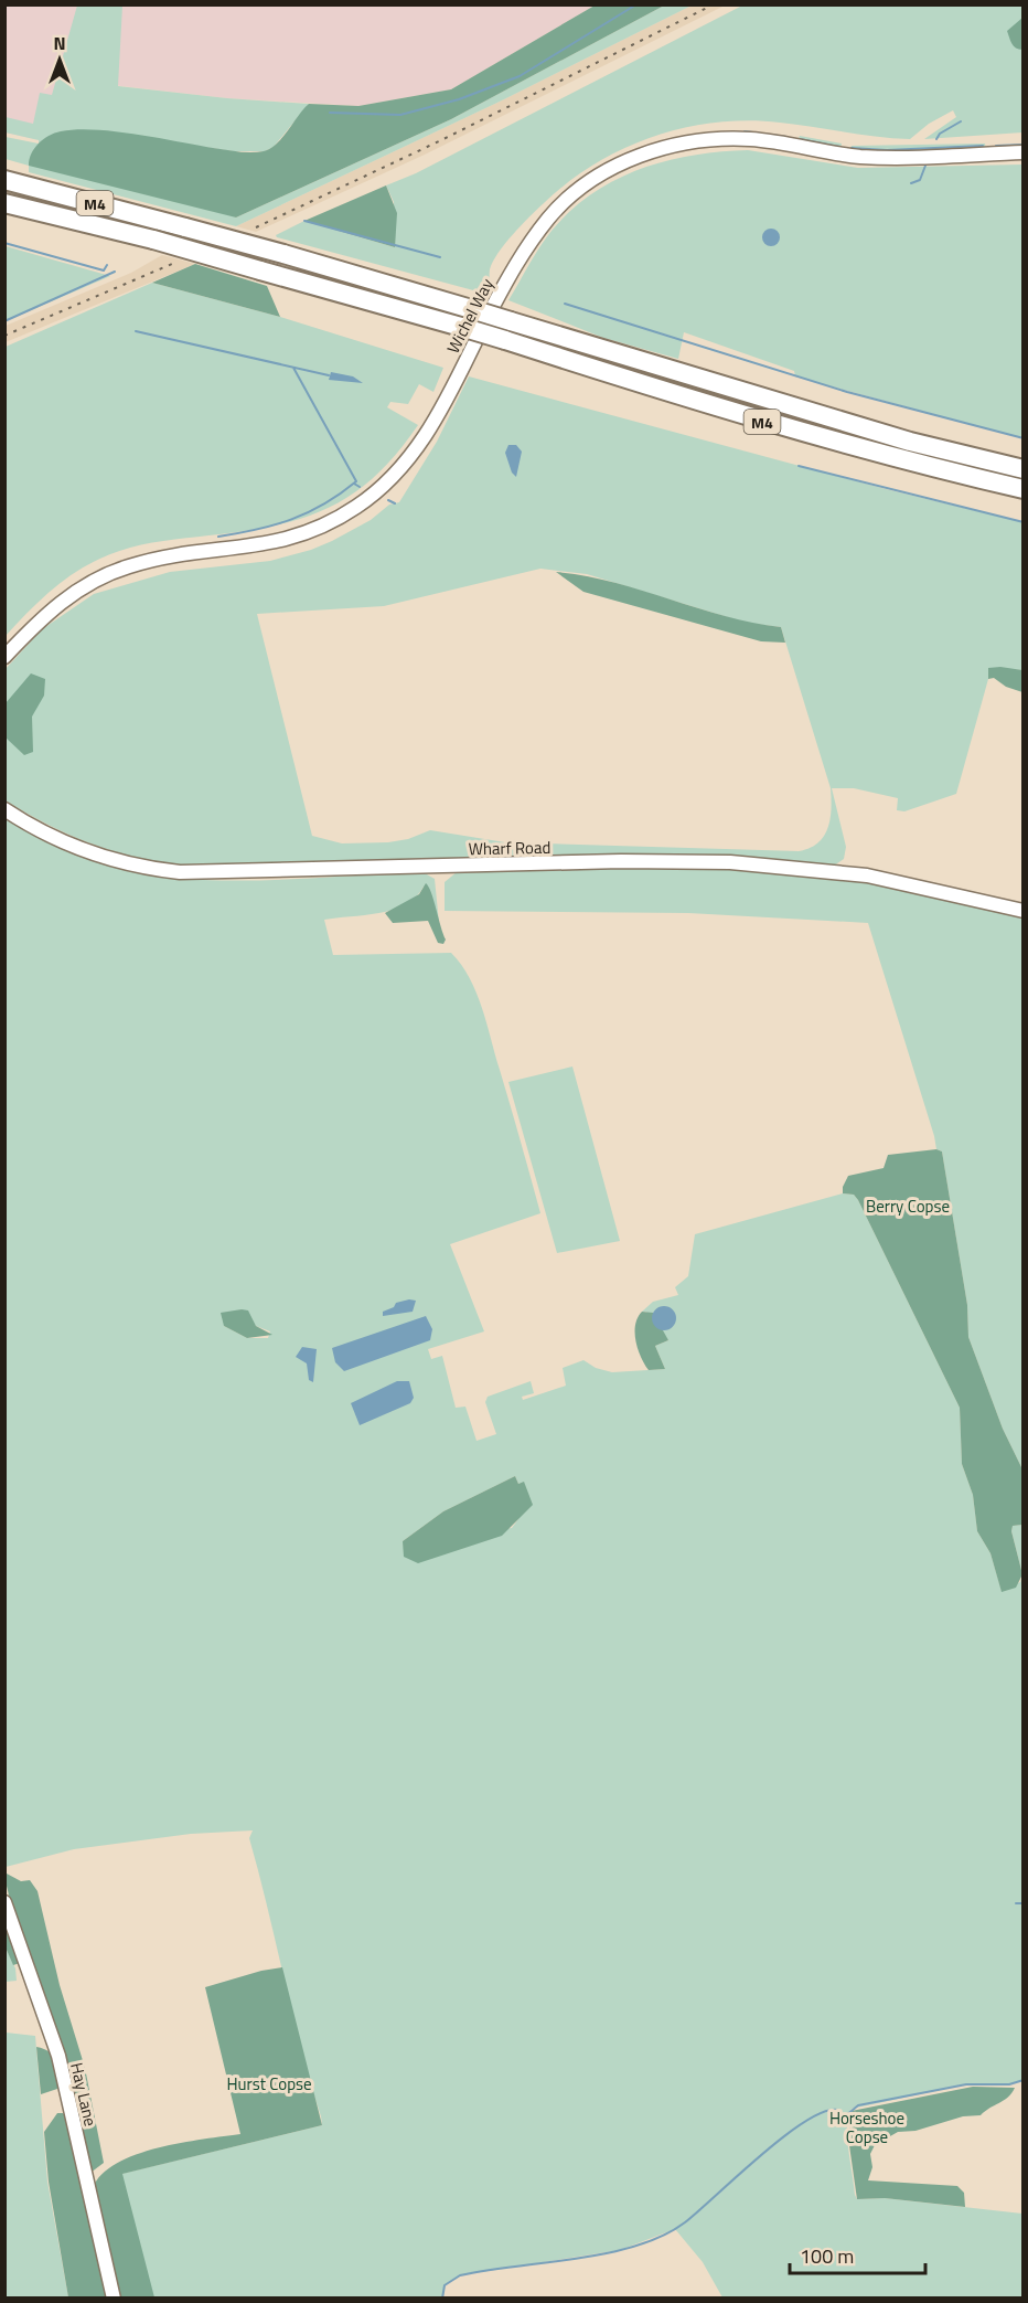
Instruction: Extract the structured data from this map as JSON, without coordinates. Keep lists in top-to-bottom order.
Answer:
{
  "streets": {
    "highway": ["M4"],
    "street": ["Wichel Way", "Wharf Road", "Hay Lane"]
  },
  "parks": ["Berry Copse", "Hurst Copse", "Horseshoe Copse"],
  "scale_bar": "100 m",
  "north": "top"
}
